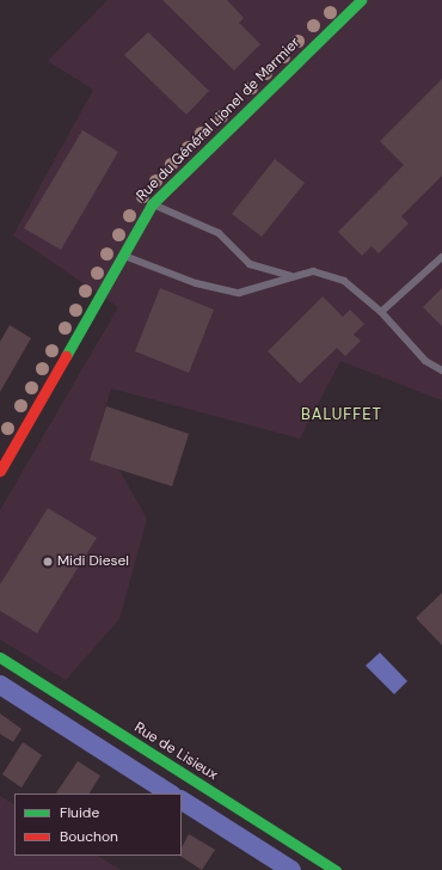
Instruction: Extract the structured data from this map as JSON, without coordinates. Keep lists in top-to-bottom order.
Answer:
{
  "streets": {
    "street": ["Rue du Général Lionel de Marmier", "Rue de Lisieux"]
  },
  "districts": ["BALUFFET"],
  "places": ["Midi Diesel"],
  "legend": ["Fluide", "Bouchon"]
}
